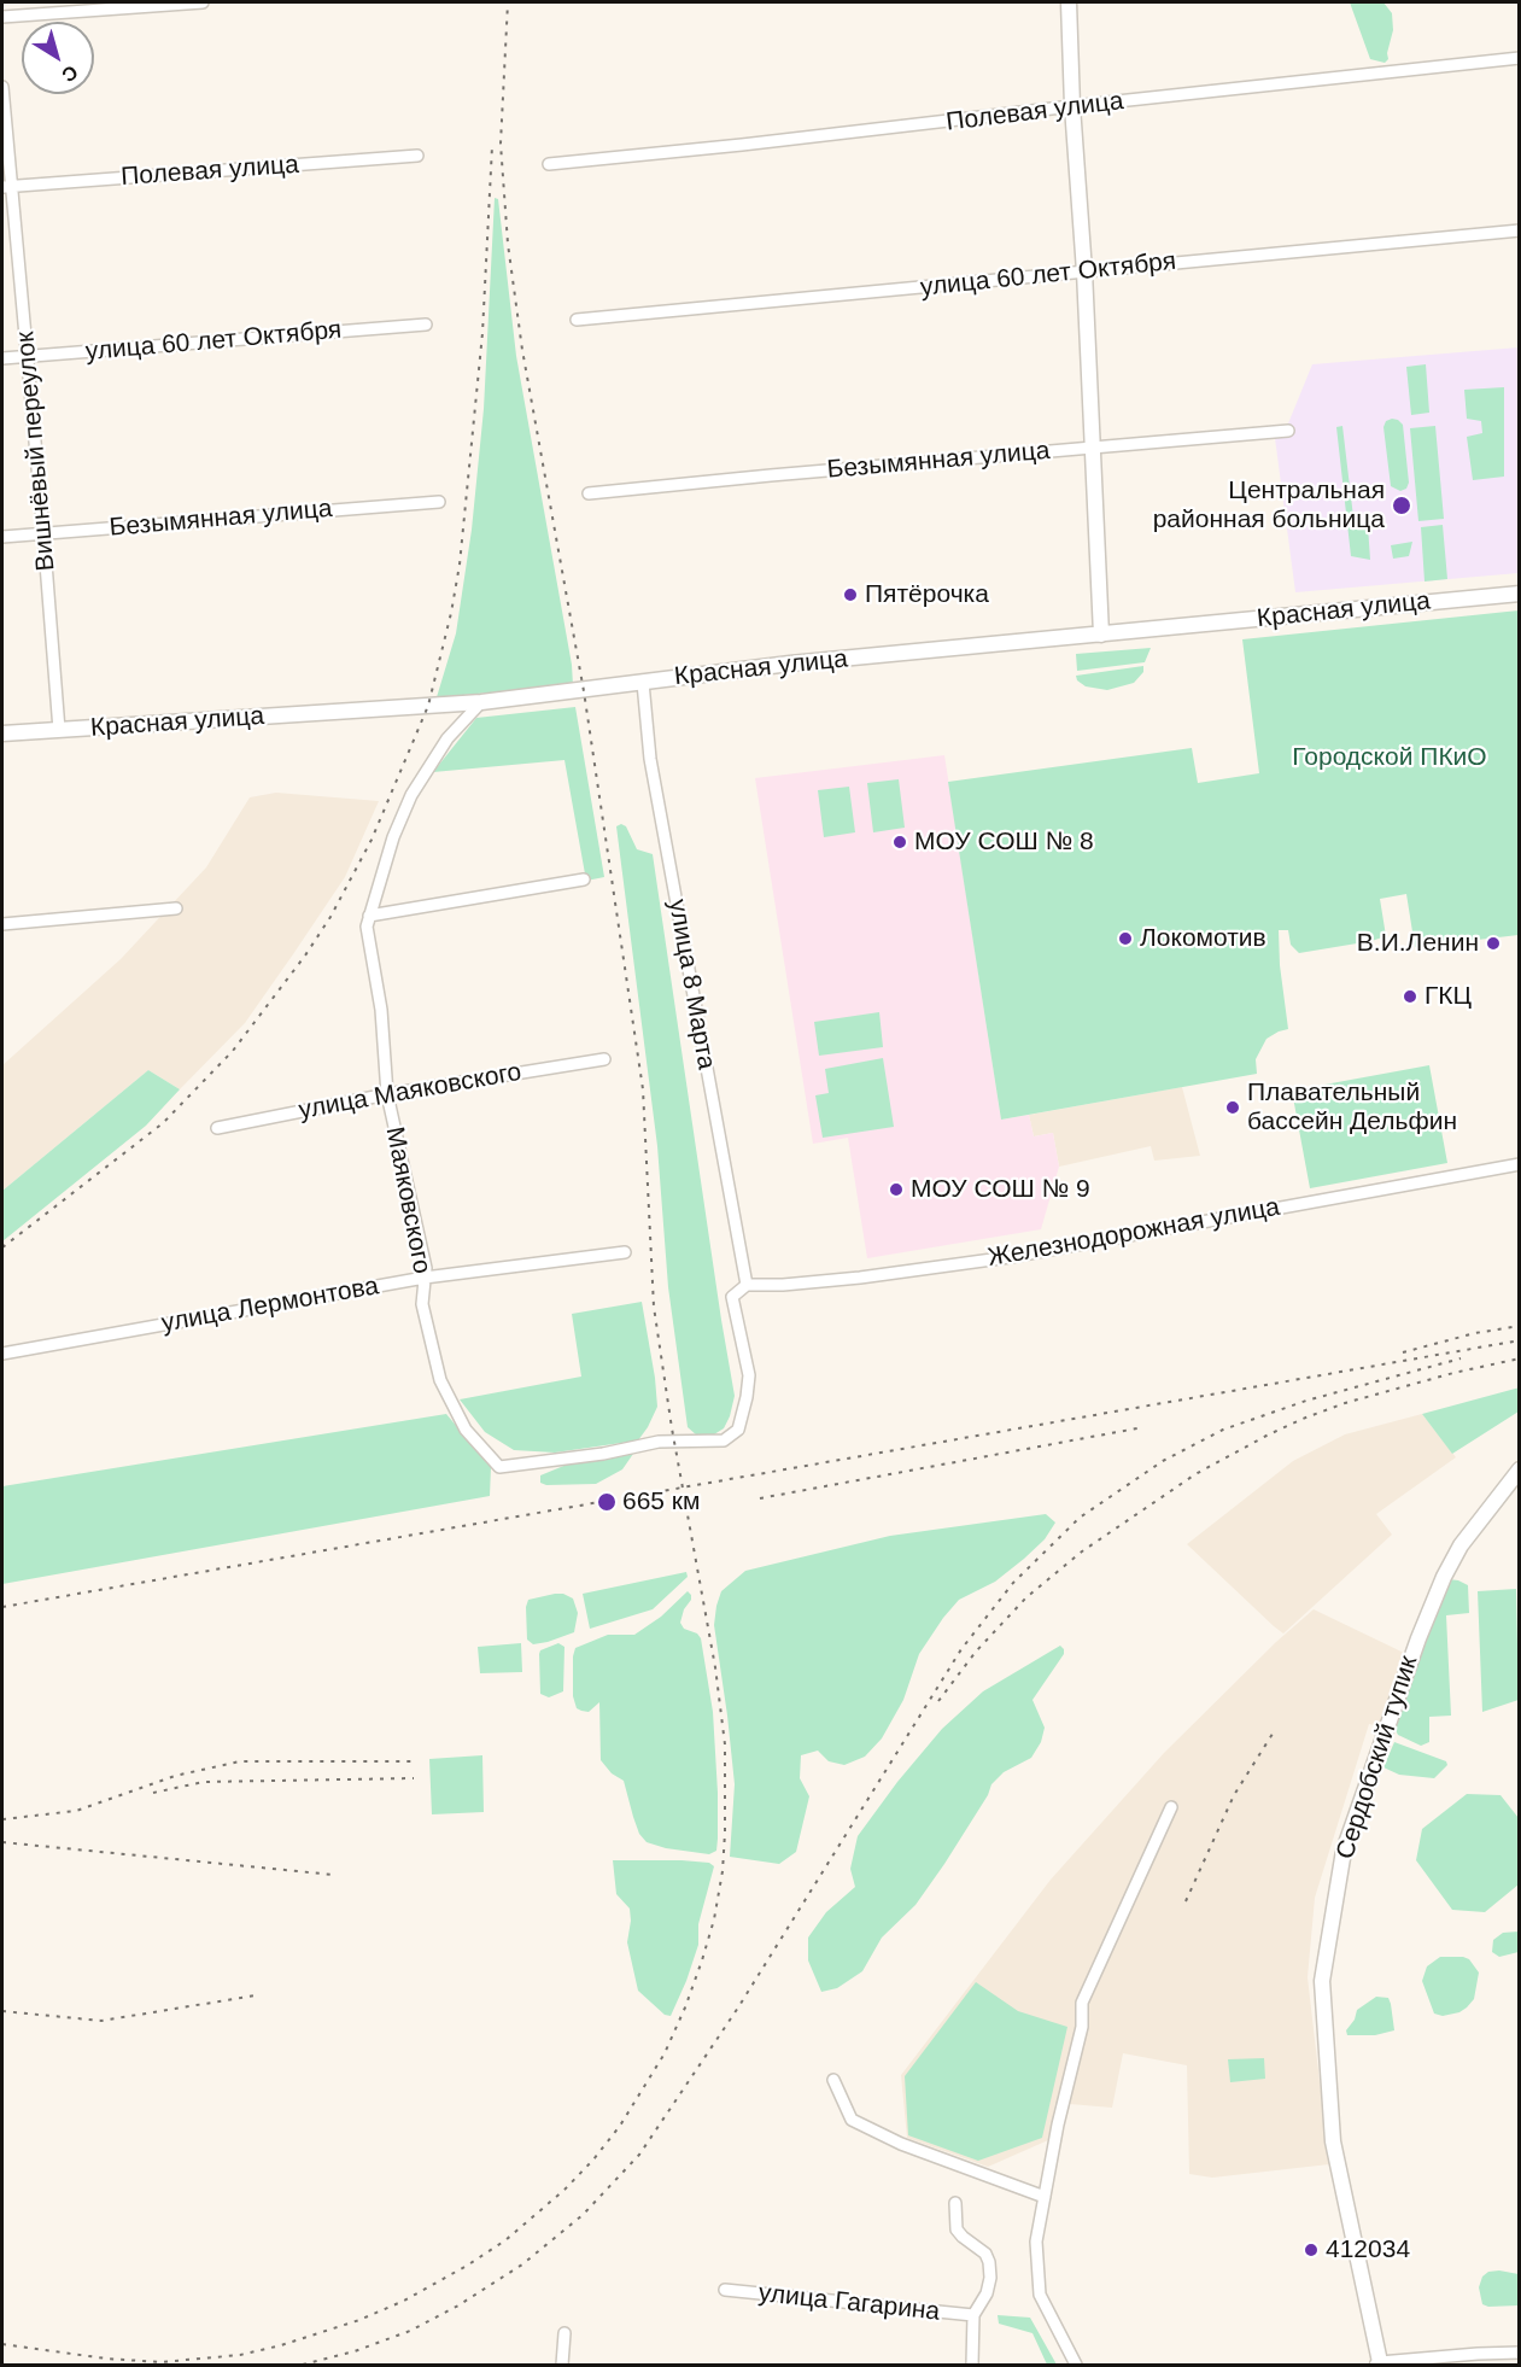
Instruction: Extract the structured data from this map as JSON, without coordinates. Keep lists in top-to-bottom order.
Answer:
{
  "streets": {
    "street": [
      "Полевая улица",
      "улица 60 лет Октября",
      "Вишнёвый переулок",
      "Безымянная улица",
      "Красная улица",
      "улица 8 Марта",
      "улица Маяковского",
      "Маяковского",
      "Железнодорожная улица",
      "улица Лермонтова",
      "Сердобский тупик",
      "улица Гагарина"
    ]
  },
  "crossings": [
    ["Полевая улица", "Вишнёвый переулок"],
    ["улица 60 лет Октября", "Вишнёвый переулок"],
    ["Вишнёвый переулок", "Безымянная улица"],
    ["Вишнёвый переулок", "Красная улица"],
    ["Красная улица", "улица 8 Марта"],
    ["Красная улица", "Маяковского"],
    ["улица 8 Марта", "Маяковского"],
    ["улица 8 Марта", "Железнодорожная улица"],
    ["улица Маяковского", "Маяковского"],
    ["Маяковского", "Железнодорожная улица"],
    ["Маяковского", "улица Лермонтова"]
  ],
  "parks": ["Городской ПКиО"],
  "places": [
    "Центральная районная больница",
    "Пятёрочка",
    "МОУ СОШ № 8",
    "Локомотив",
    "В.И.Ленин",
    "ГКЦ",
    "Плавательный бассейн Дельфин",
    "МОУ СОШ № 9",
    "665 км",
    "412034"
  ],
  "north": "bottom right"
}
